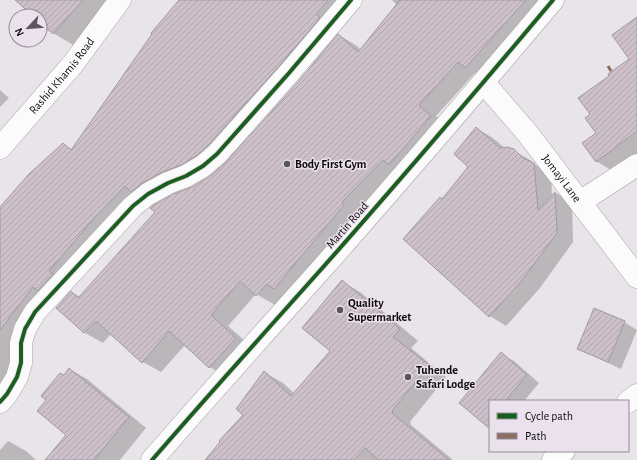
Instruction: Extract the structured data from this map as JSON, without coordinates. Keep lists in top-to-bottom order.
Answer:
{
  "streets": {
    "street": ["Rashid Khamis Road", "Jomayi Lane", "Martin Road"]
  },
  "crossings": [
    ["Jomayi Lane", "Martin Road"]
  ],
  "places": ["Body First Gym", "Quality Supermarket", "Tuhende Safari Lodge"],
  "legend": ["Cycle path", "Path"],
  "north": "bottom left"
}
